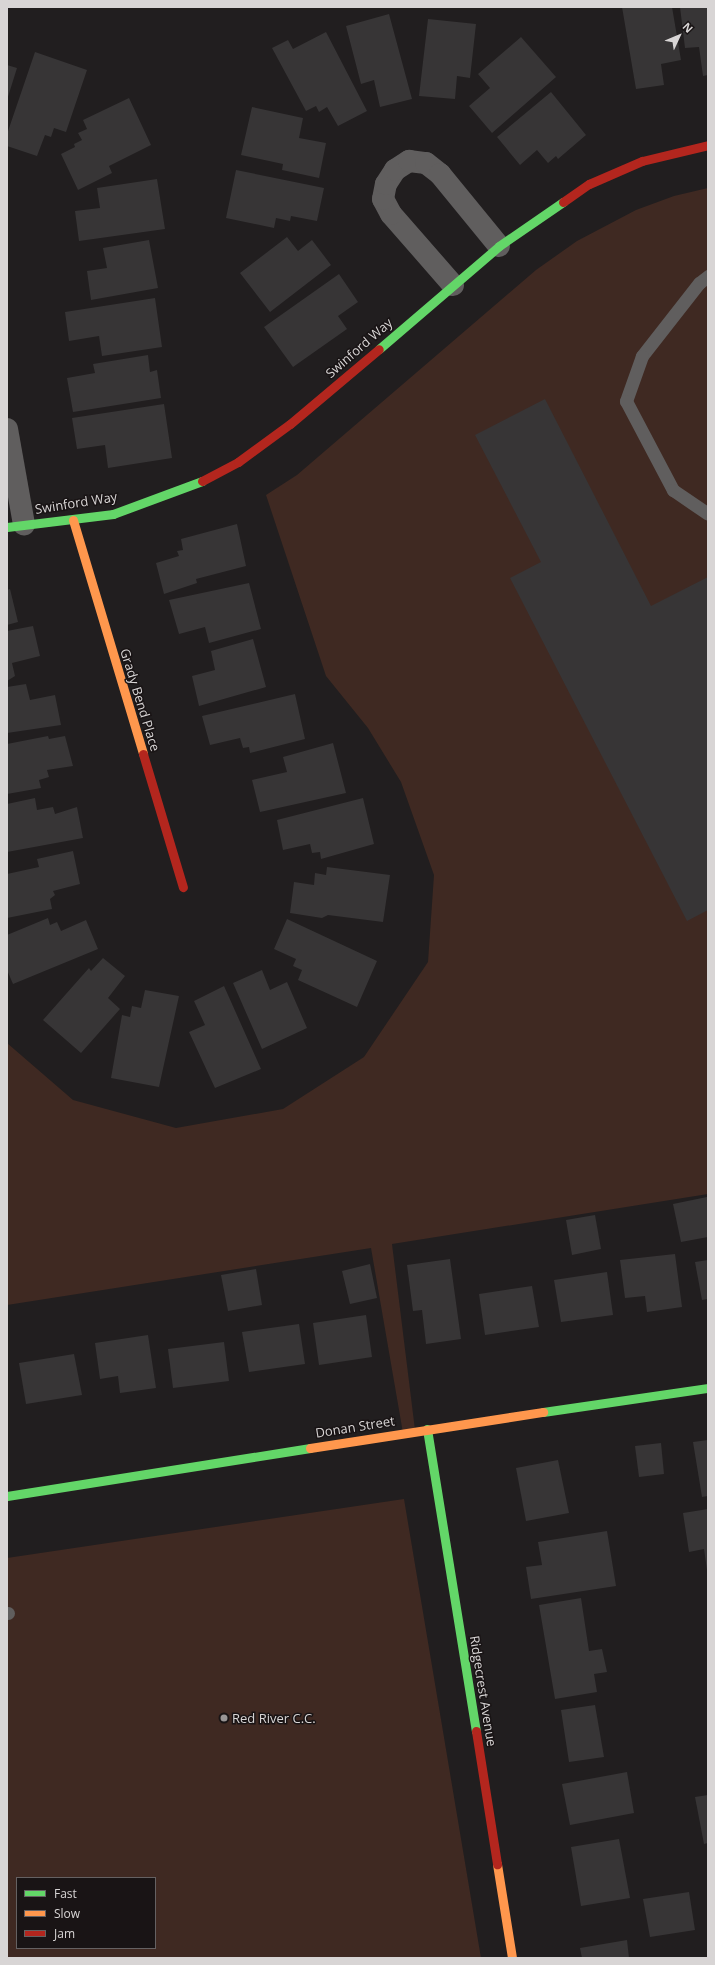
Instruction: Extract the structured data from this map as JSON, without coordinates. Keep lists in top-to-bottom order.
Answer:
{
  "streets": {
    "street": [
      "Swinford Way",
      "Grady Bend Place",
      "Donan Street",
      "Ridgecrest Avenue"
    ]
  },
  "crossings": [
    ["Swinford Way", "Grady Bend Place"],
    ["Donan Street", "Ridgecrest Avenue"]
  ],
  "places": ["Red River C.C."],
  "legend": ["Fast", "Slow", "Jam"],
  "north": "top right"
}
